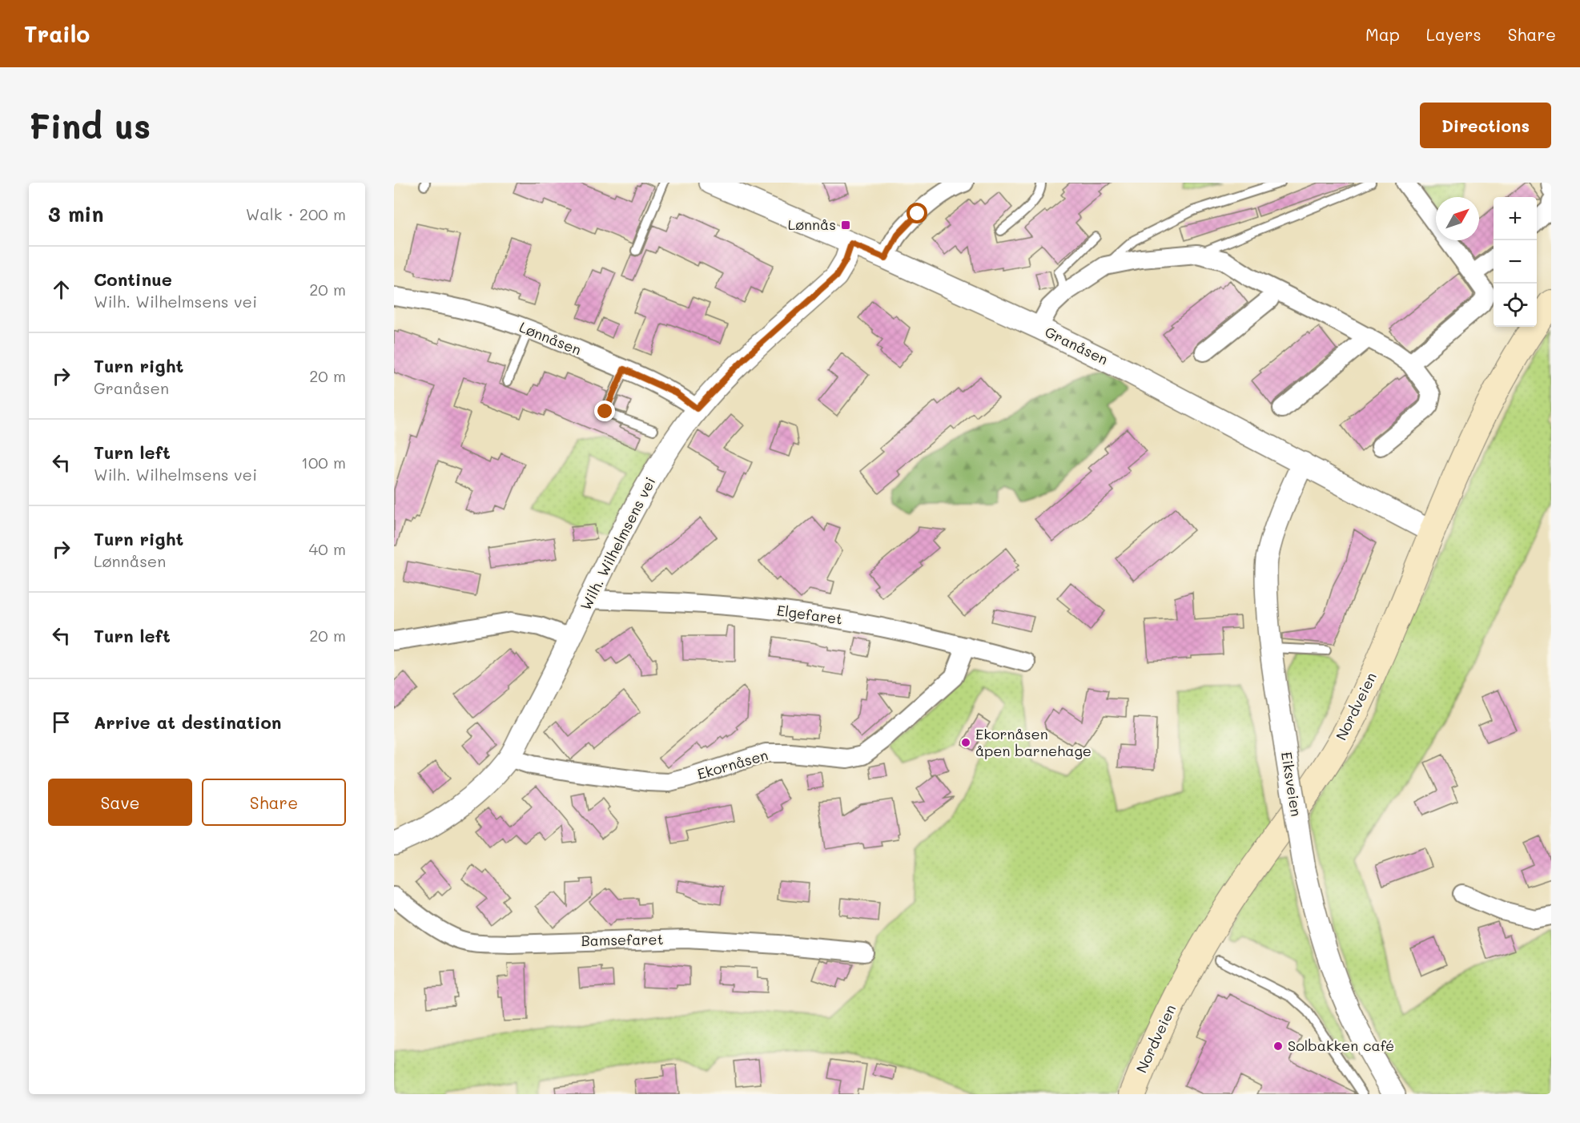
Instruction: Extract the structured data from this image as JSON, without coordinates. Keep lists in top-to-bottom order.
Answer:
{
  "streets": {
    "main road": ["Nordveien"],
    "street": [
      "Lønnåsen",
      "Granåsen",
      "Wilh. Wilhelmsens vei",
      "Elgefaret",
      "Ekornåsen",
      "Eiksveien",
      "Bamsefaret"
    ]
  },
  "crossings": [
    ["Lønnåsen", "Wilh. Wilhelmsens vei"],
    ["Granåsen", "Wilh. Wilhelmsens vei"],
    ["Granåsen", "Nordveien"],
    ["Granåsen", "Eiksveien"],
    ["Wilh. Wilhelmsens vei", "Elgefaret"],
    ["Wilh. Wilhelmsens vei", "Ekornåsen"],
    ["Elgefaret", "Ekornåsen"]
  ],
  "places": {
    "transit": ["Lønnås"],
    "other": ["Ekornåsen åpen barnehage", "Solbakken café"]
  },
  "north": "top right",
  "page": {
    "header": "Trailo",
    "nav": ["Map", "Layers", "Share"],
    "buttons": [
      "Directions",
      ["Save", "Share"]
    ],
    "title": "Find us",
    "heading": ["3 min", "Walk · 200 m"],
    "map_buttons": ["+", "−"],
    "list": [
      ["Continue", "Wilh. Wilhelmsens vei", "20 m"],
      ["Turn right", "Granåsen", "20 m"],
      ["Turn left", "Wilh. Wilhelmsens vei", "100 m"],
      ["Turn right", "Lønnåsen", "40 m"],
      ["Turn left", "20 m"],
      "Arrive at destination"
    ]
  }
}
